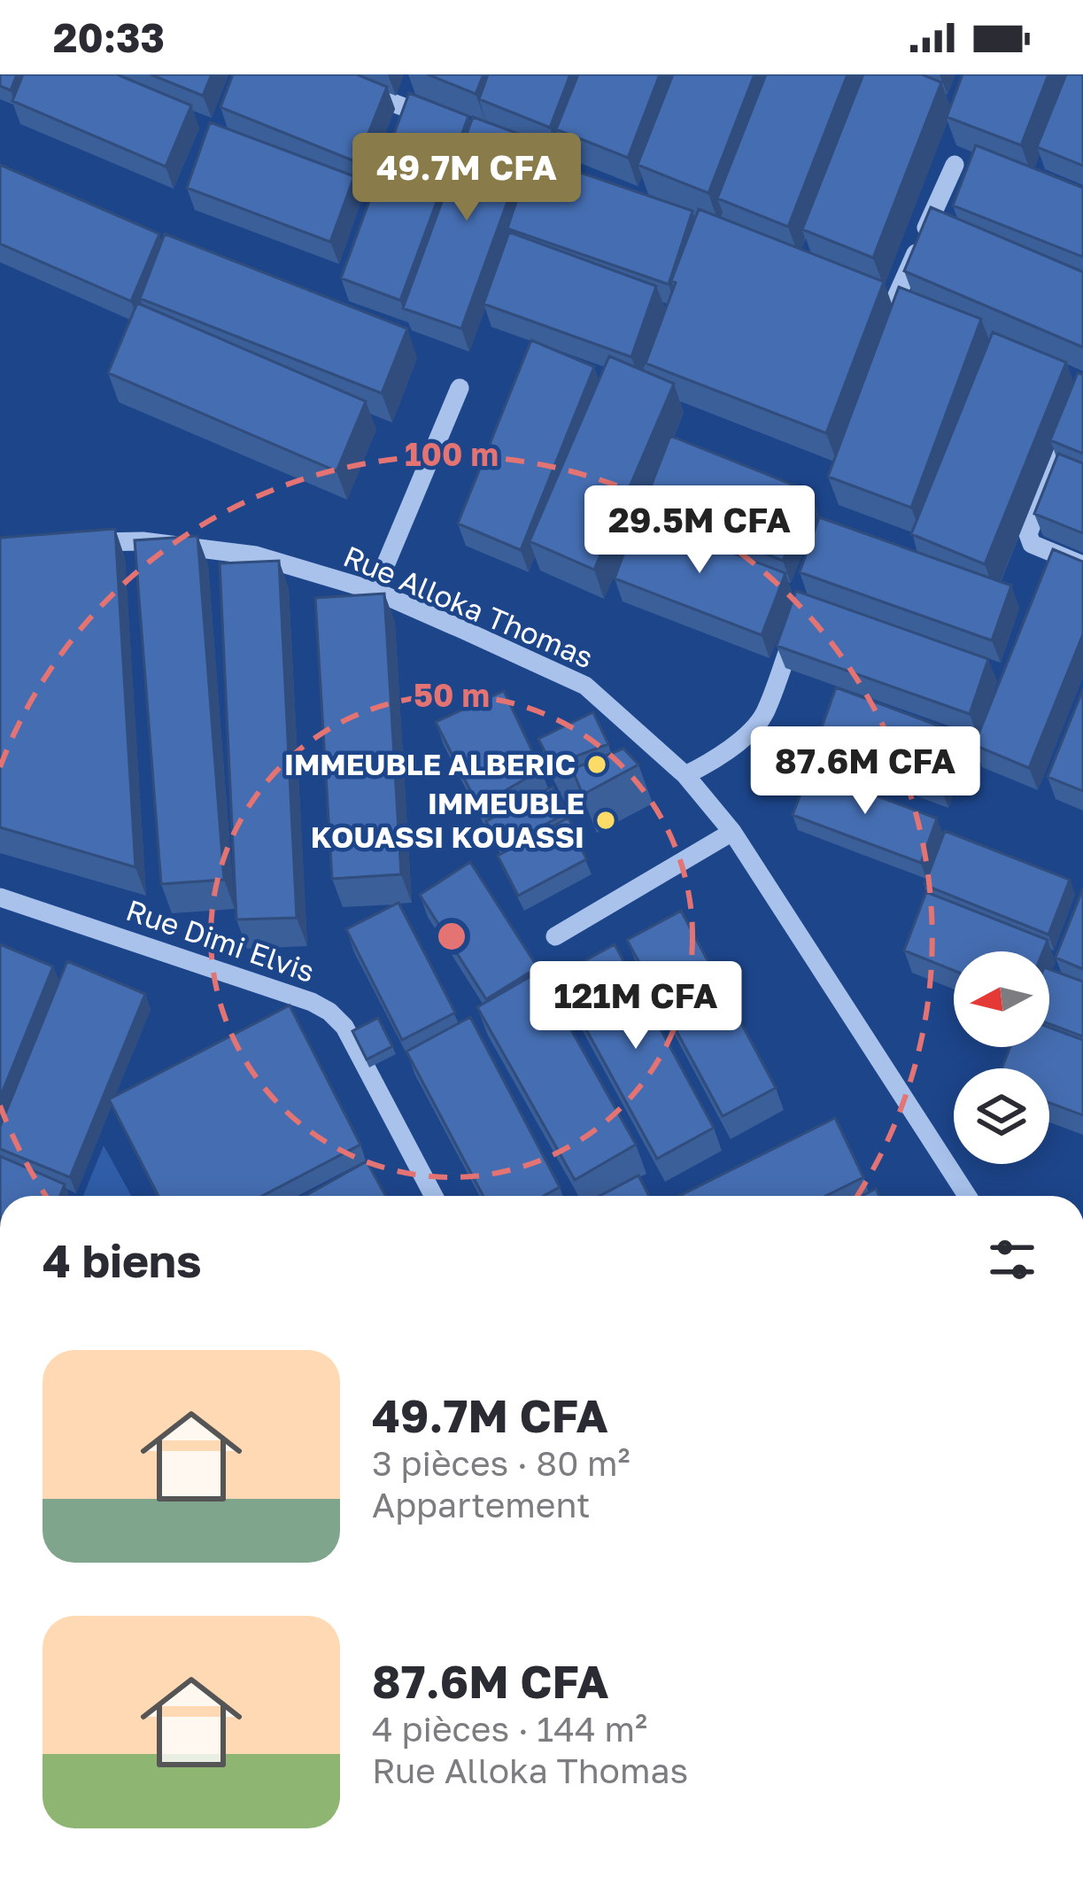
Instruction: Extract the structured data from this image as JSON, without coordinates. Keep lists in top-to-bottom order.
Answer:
{
  "streets": {
    "street": ["Rue Alloka Thomas", "Rue Dimi Elvis"]
  },
  "places": ["IMMEUBLE ALBERIC", "IMMEUBLE KOUASSI KOUASSI"],
  "north": "left",
  "page": {
    "status": "20:33",
    "price": [
      "49.7M CFA",
      "29.5M CFA",
      "87.6M CFA",
      "121M CFA"
    ],
    "heading": "4 biens",
    "list": [
      {
        "name": "49.7M CFA",
        "note": "3 pièces · 80 m² · Appartement"
      },
      {
        "name": "87.6M CFA",
        "note": "4 pièces · 144 m² · Rue Alloka Thomas"
      }
    ]
  },
  "rings": ["100 m", "50 m"]
}
